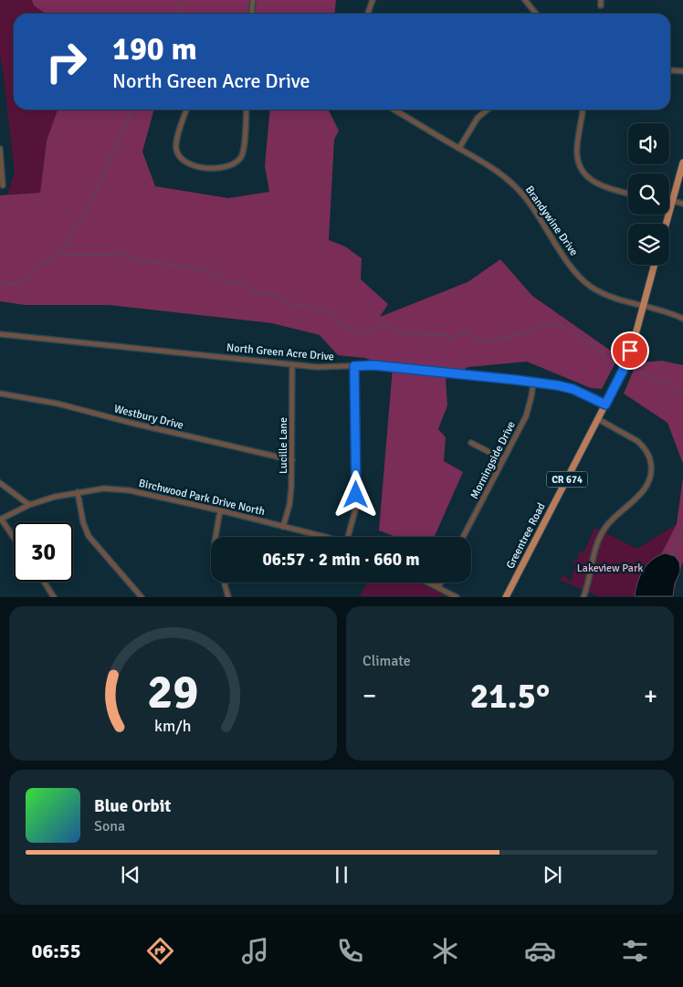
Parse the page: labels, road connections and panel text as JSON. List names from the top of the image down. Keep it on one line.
{"streets":{"main road":["CR 674","Greentree Road"],"street":["Brandywine Drive","North Green Acre Drive","Westbury Drive","Lucille Lane","Morningside Drive","Birchwood Park Drive North"]},"crossings":[["Brandywine Drive","Greentree Road"],["North Green Acre Drive","Lucille Lane"],["North Green Acre Drive","Morningside Drive"],["North Green Acre Drive","Greentree Road"],["Westbury Drive","Lucille Lane"],["Lucille Lane","Birchwood Park Drive North"]],"parks":["Lakeview Park"],"page":{"turn":["190 m","North Green Acre Drive"],"limit":"30","trip":"06:57 · 2 min · 660 m","tile":"Climate","heat":["−","21.5°","+"],"song":["Blue Orbit","Sona"],"tabs":"06:55","gauge":["29","km/h"]}}
